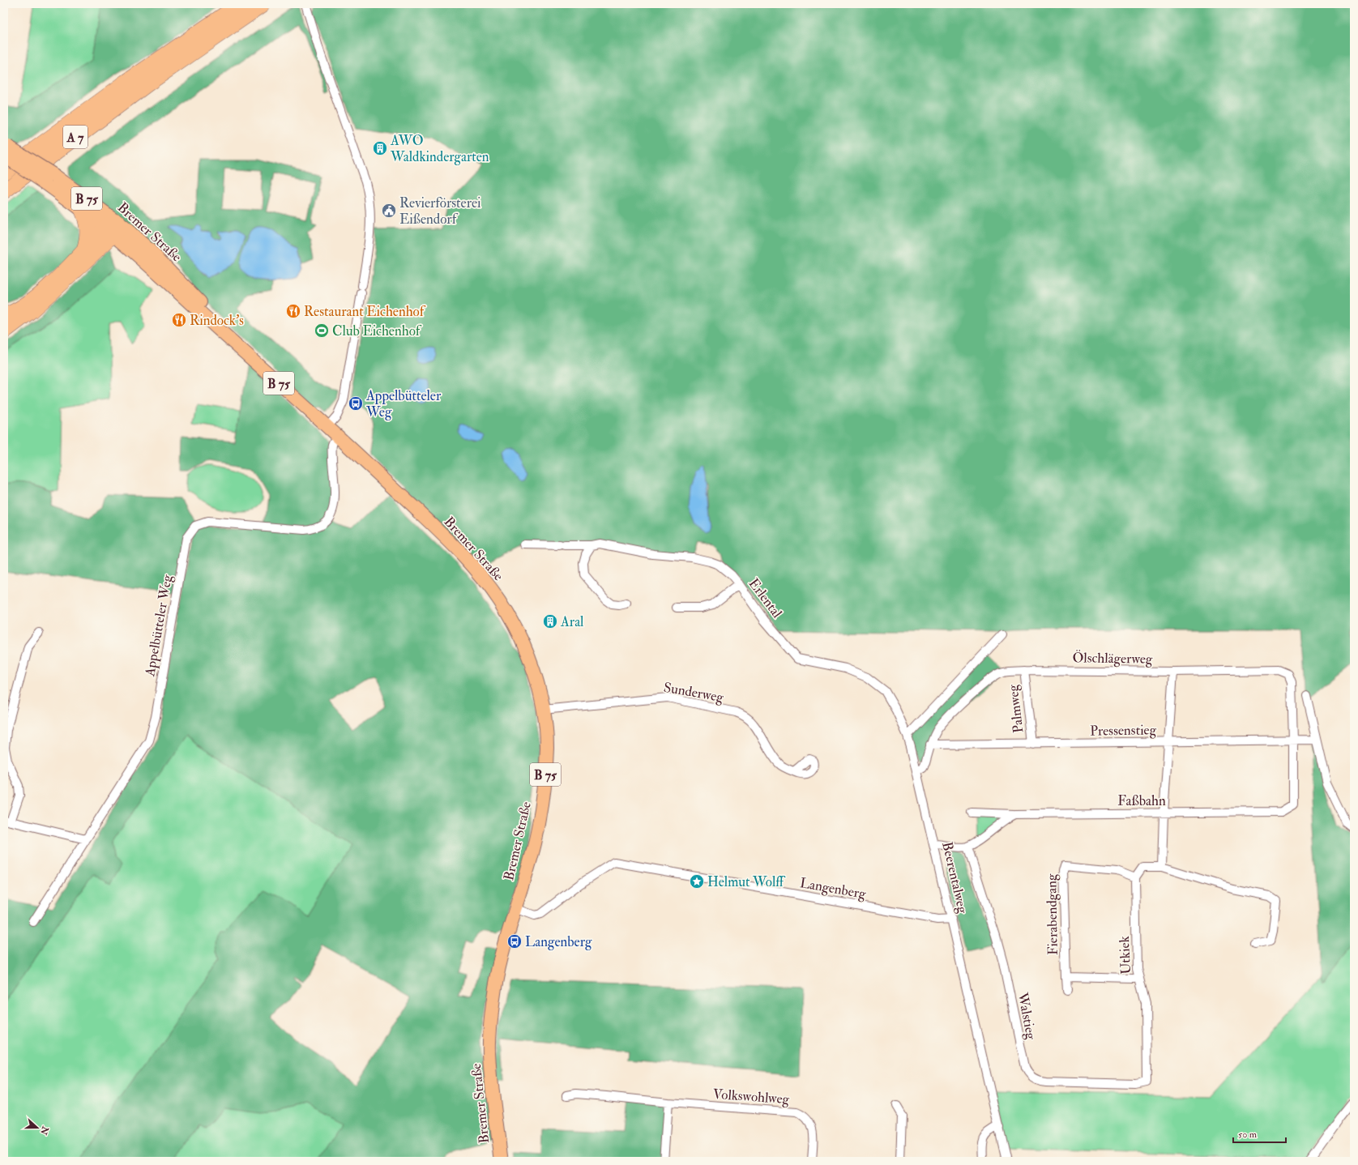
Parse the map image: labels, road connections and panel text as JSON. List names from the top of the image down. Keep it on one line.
{"streets":{"highway":["A 7"],"main road":["B 75","Bremer Straße"],"street":["Erlental","Appelbütteler Weg","Ölschlägerweg","Sunderweg","Palmweg","Pressenstieg","Faßbahn","Beerentalweg","Langenberg","Fierabendgang","Utkiek","Walstieg","Volkswohlweg"]},"crossings":[["Bremer Straße","Appelbütteler Weg"],["Bremer Straße","Sunderweg"],["Bremer Straße","Langenberg"],["Erlental","Beerentalweg"],["Ölschlägerweg","Palmweg"],["Ölschlägerweg","Pressenstieg"],["Ölschlägerweg","Faßbahn"],["Ölschlägerweg","Beerentalweg"],["Palmweg","Pressenstieg"],["Pressenstieg","Faßbahn"],["Beerentalweg","Langenberg"],["Fierabendgang","Utkiek"],["Utkiek","Walstieg"]],"places":{"building":["AWO Waldkindergarten","Aral"],"public building":["Revierförsterei Eißendorf"],"restaurant":["Restaurant Eichenhof","Rindock's"],"sports":["Club Eichenhof"],"bus stop":["Appelbütteler Weg","Langenberg"],"place":["Helmut Wolff"]},"scale_bar":"50 m","north":"right"}
